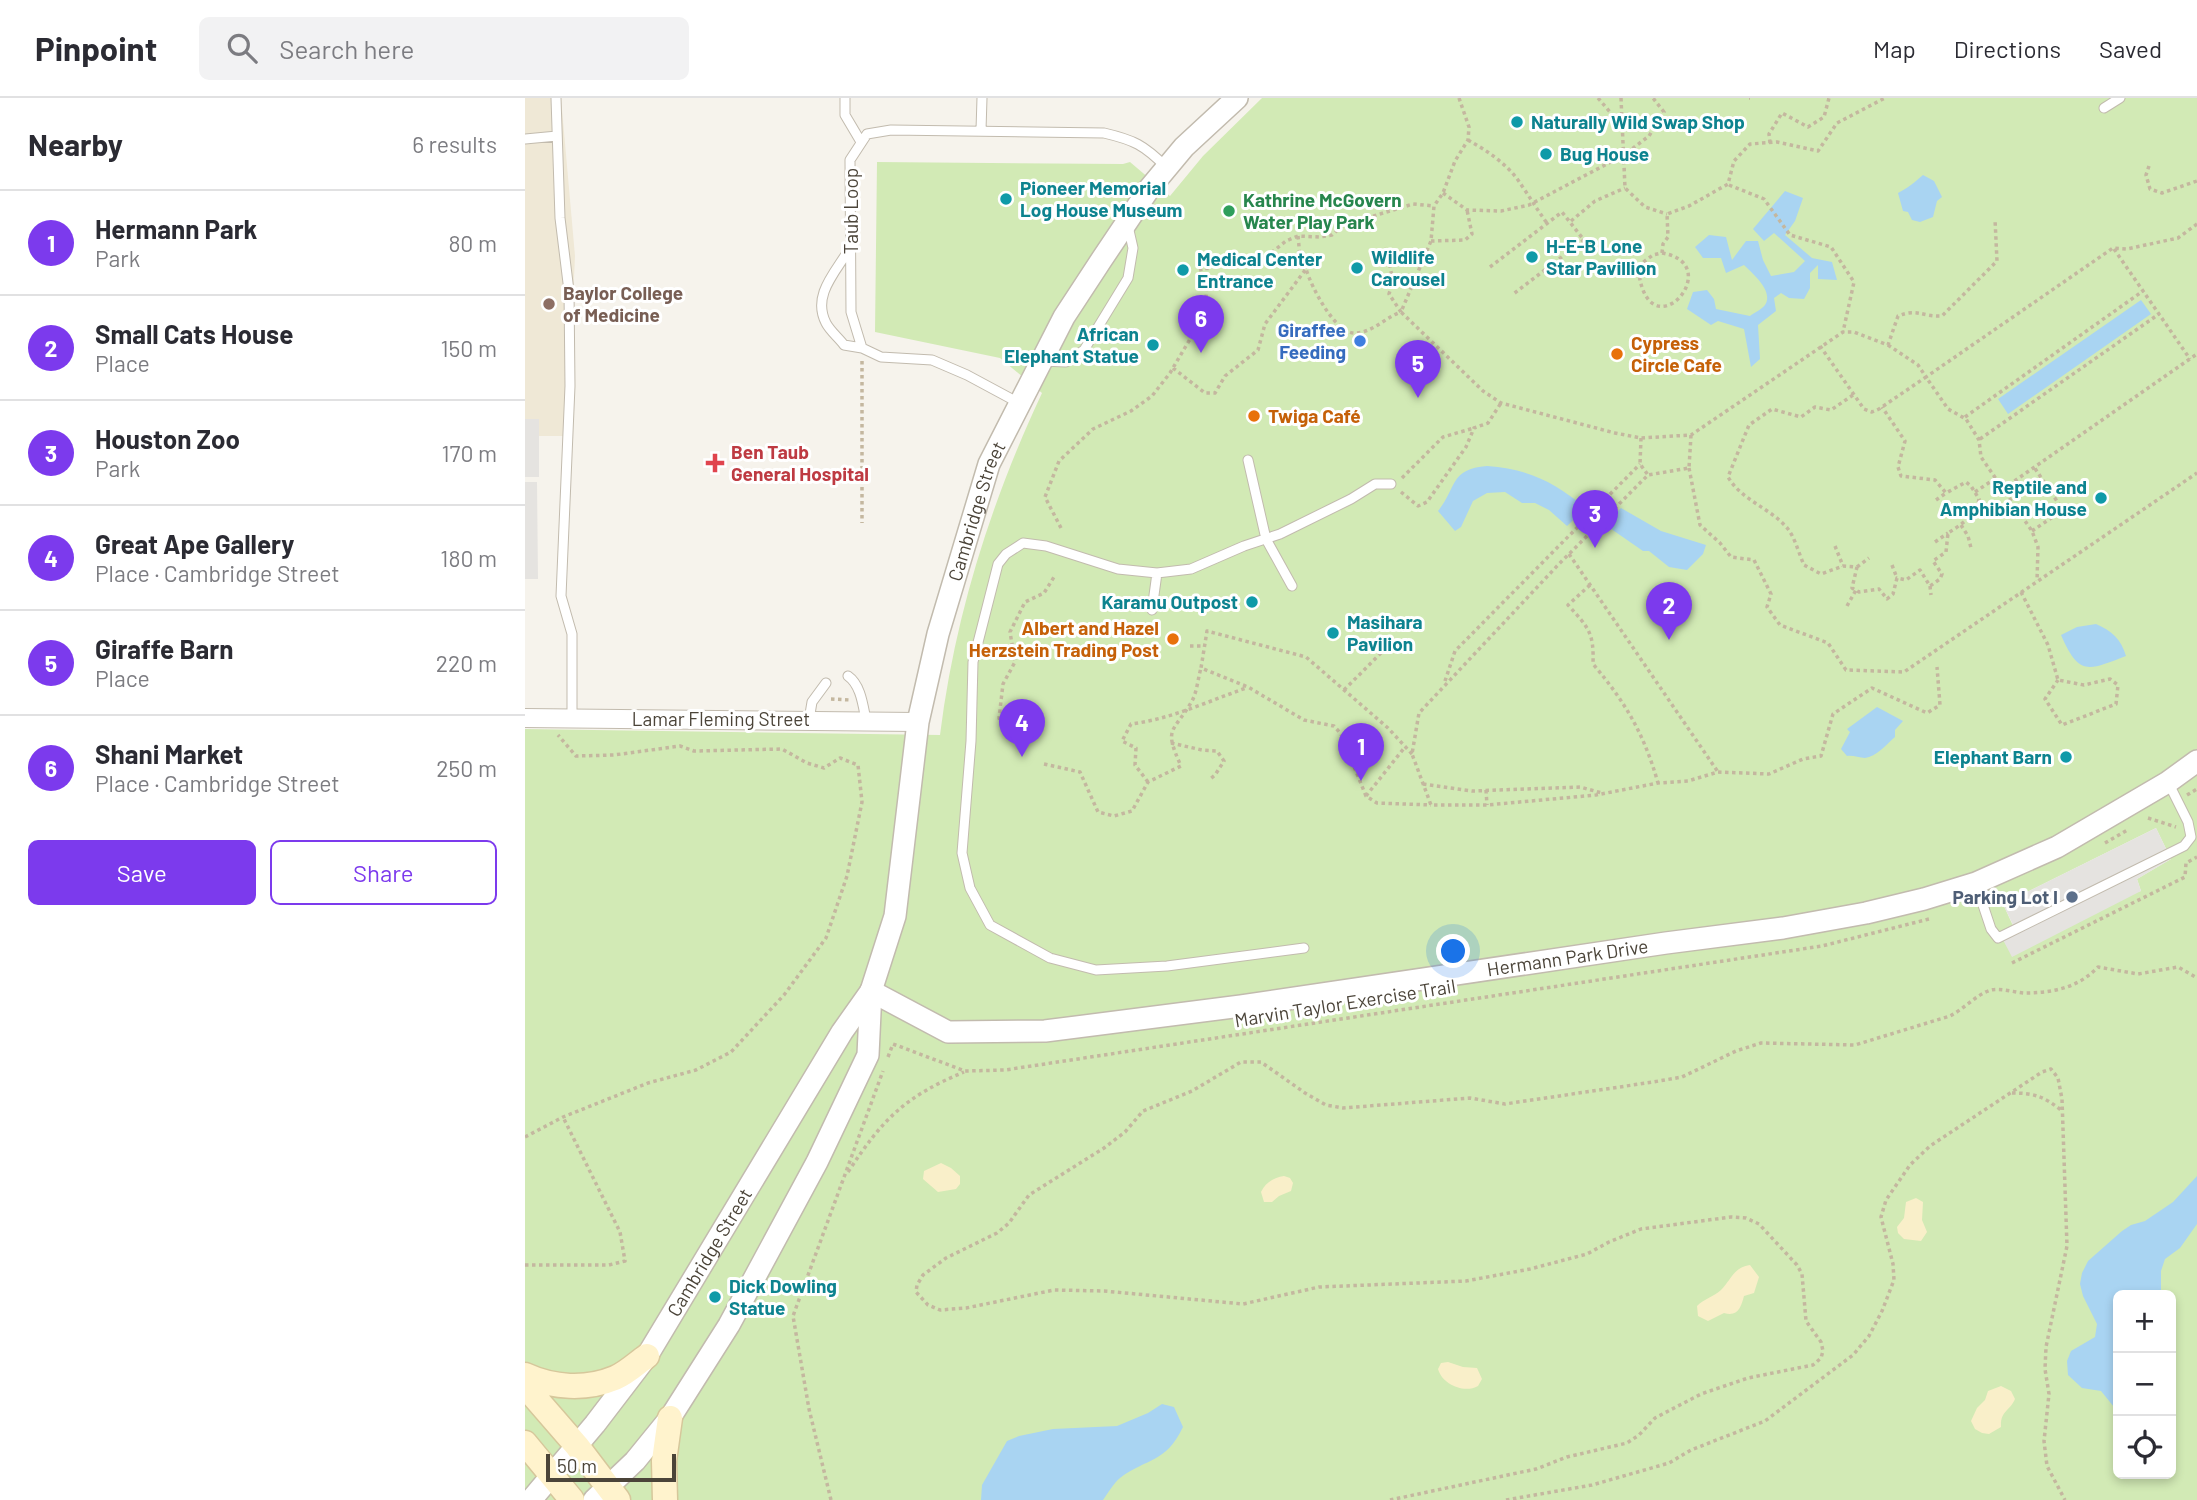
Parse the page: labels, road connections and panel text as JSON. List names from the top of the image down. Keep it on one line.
{"streets":{"street":["Cambridge Street","Lamar Fleming Street","Hermann Park Drive"],"lane":["Taub Loop"],"path":["Marvin Taylor Exercise Trail"]},"crossings":[["Taub Loop","Cambridge Street"],["Cambridge Street","Lamar Fleming Street"],["Cambridge Street","Hermann Park Drive"]],"places":{"other":["Naturally Wild Swap Shop","Bug House","Pioneer Memorial Log House Museum","Kathrine McGovern Water Play Park","H-E-B Lone Star Pavillion","Wildlife Carousel","Medical Center Entrance","Baylor College of Medicine","Giraffee Feeding","African Elephant Statue","Cypress Circle Cafe","Twiga Café","Reptile and Amphibian House","Karamu Outpost","Masihara Pavilion","Albert and Hazel Herzstein Trading Post","Elephant Barn","Parking Lot I","Dick Dowling Statue"],"health":["Ben Taub General Hospital"]},"scale_bar":"50 m","page":{"header":"Pinpoint","search":"Search here","nav":["Map","Directions","Saved"],"heading":["Nearby","6 results"],"list":[{"mark":"1","name":"Hermann Park","note":"Park","value":"80 m"},{"mark":"2","name":"Small Cats House","note":"Place","value":"150 m"},{"mark":"3","name":"Houston Zoo","note":"Park","value":"170 m"},{"mark":"4","name":"Great Ape Gallery","note":"Place · Cambridge Street","value":"180 m"},{"mark":"5","name":"Giraffe Barn","note":"Place","value":"220 m"},{"mark":"6","name":"Shani Market","note":"Place · Cambridge Street","value":"250 m"}],"pins":["6","5","3","2","4","1"],"buttons":["Save","Share"],"map_buttons":["+","−"],"scale":"50 m"}}
